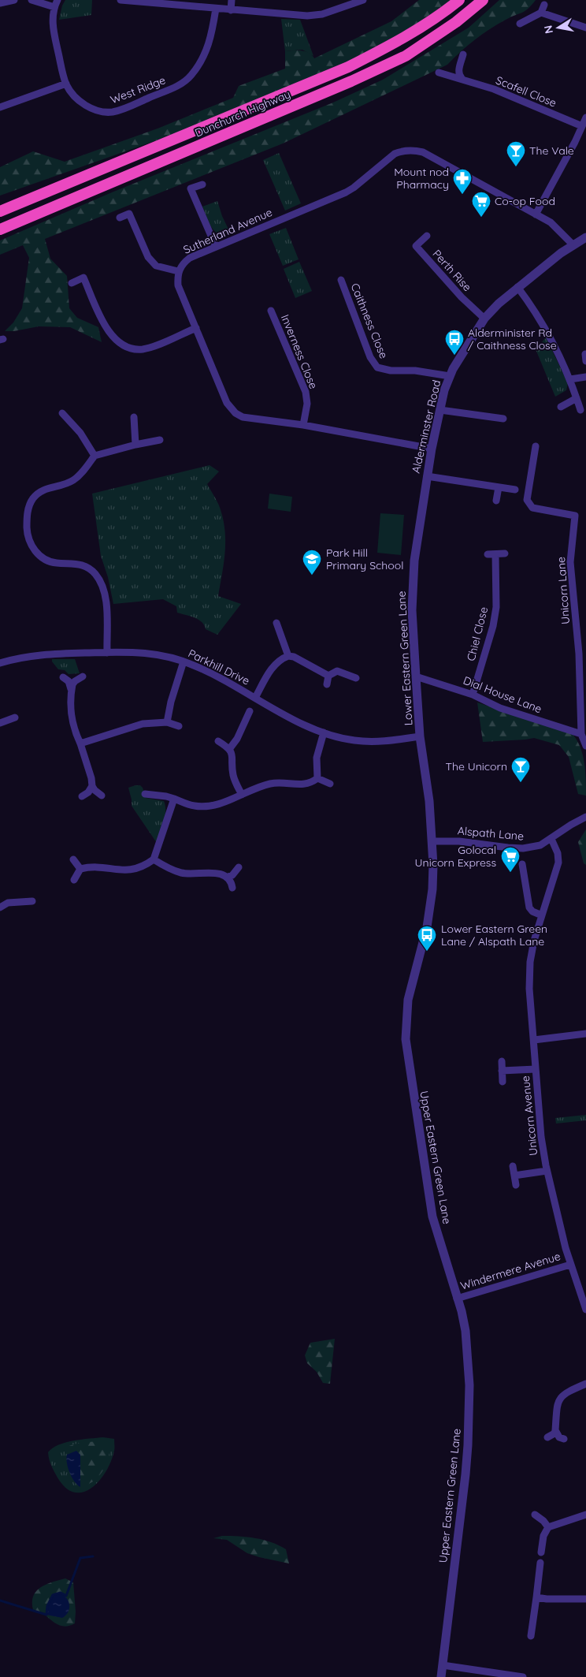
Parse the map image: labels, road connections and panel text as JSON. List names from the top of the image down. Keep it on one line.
{"streets":{"highway":["Dunchurch Highway"],"street":["West Ridge","Scafell Close","Sutherland Avenue","Perth Rise","Caithness Close","Inverness Close","Alderminster Road","Unicorn Lane","Chiel Close","Lower Eastern Green Lane","Parkhill Drive","Dial House Lane","Alspath Lane","Unicorn Avenue","Upper Eastern Green Lane","Windermere Avenue"]},"crossings":[["Sutherland Avenue","Alderminster Road"],["Perth Rise","Alderminster Road"],["Caithness Close","Alderminster Road"],["Alderminster Road","Lower Eastern Green Lane"],["Unicorn Lane","Dial House Lane"],["Chiel Close","Dial House Lane"],["Lower Eastern Green Lane","Parkhill Drive"],["Lower Eastern Green Lane","Dial House Lane"],["Lower Eastern Green Lane","Alspath Lane"],["Lower Eastern Green Lane","Upper Eastern Green Lane"],["Alspath Lane","Unicorn Avenue"],["Alspath Lane","Upper Eastern Green Lane"],["Unicorn Avenue","Windermere Avenue"],["Upper Eastern Green Lane","Windermere Avenue"]],"places":{"bar":["The Vale","The Unicorn"],"pharmacy":["Mount nod Pharmacy"],"supermarket":["Co-op Food","Golocal Unicorn Express"],"bus stop":["Alderminister Rd / Caithness Close","Lower Eastern Green Lane / Alspath Lane"],"school or university":["Park Hill Primary School"]},"north":"left"}
